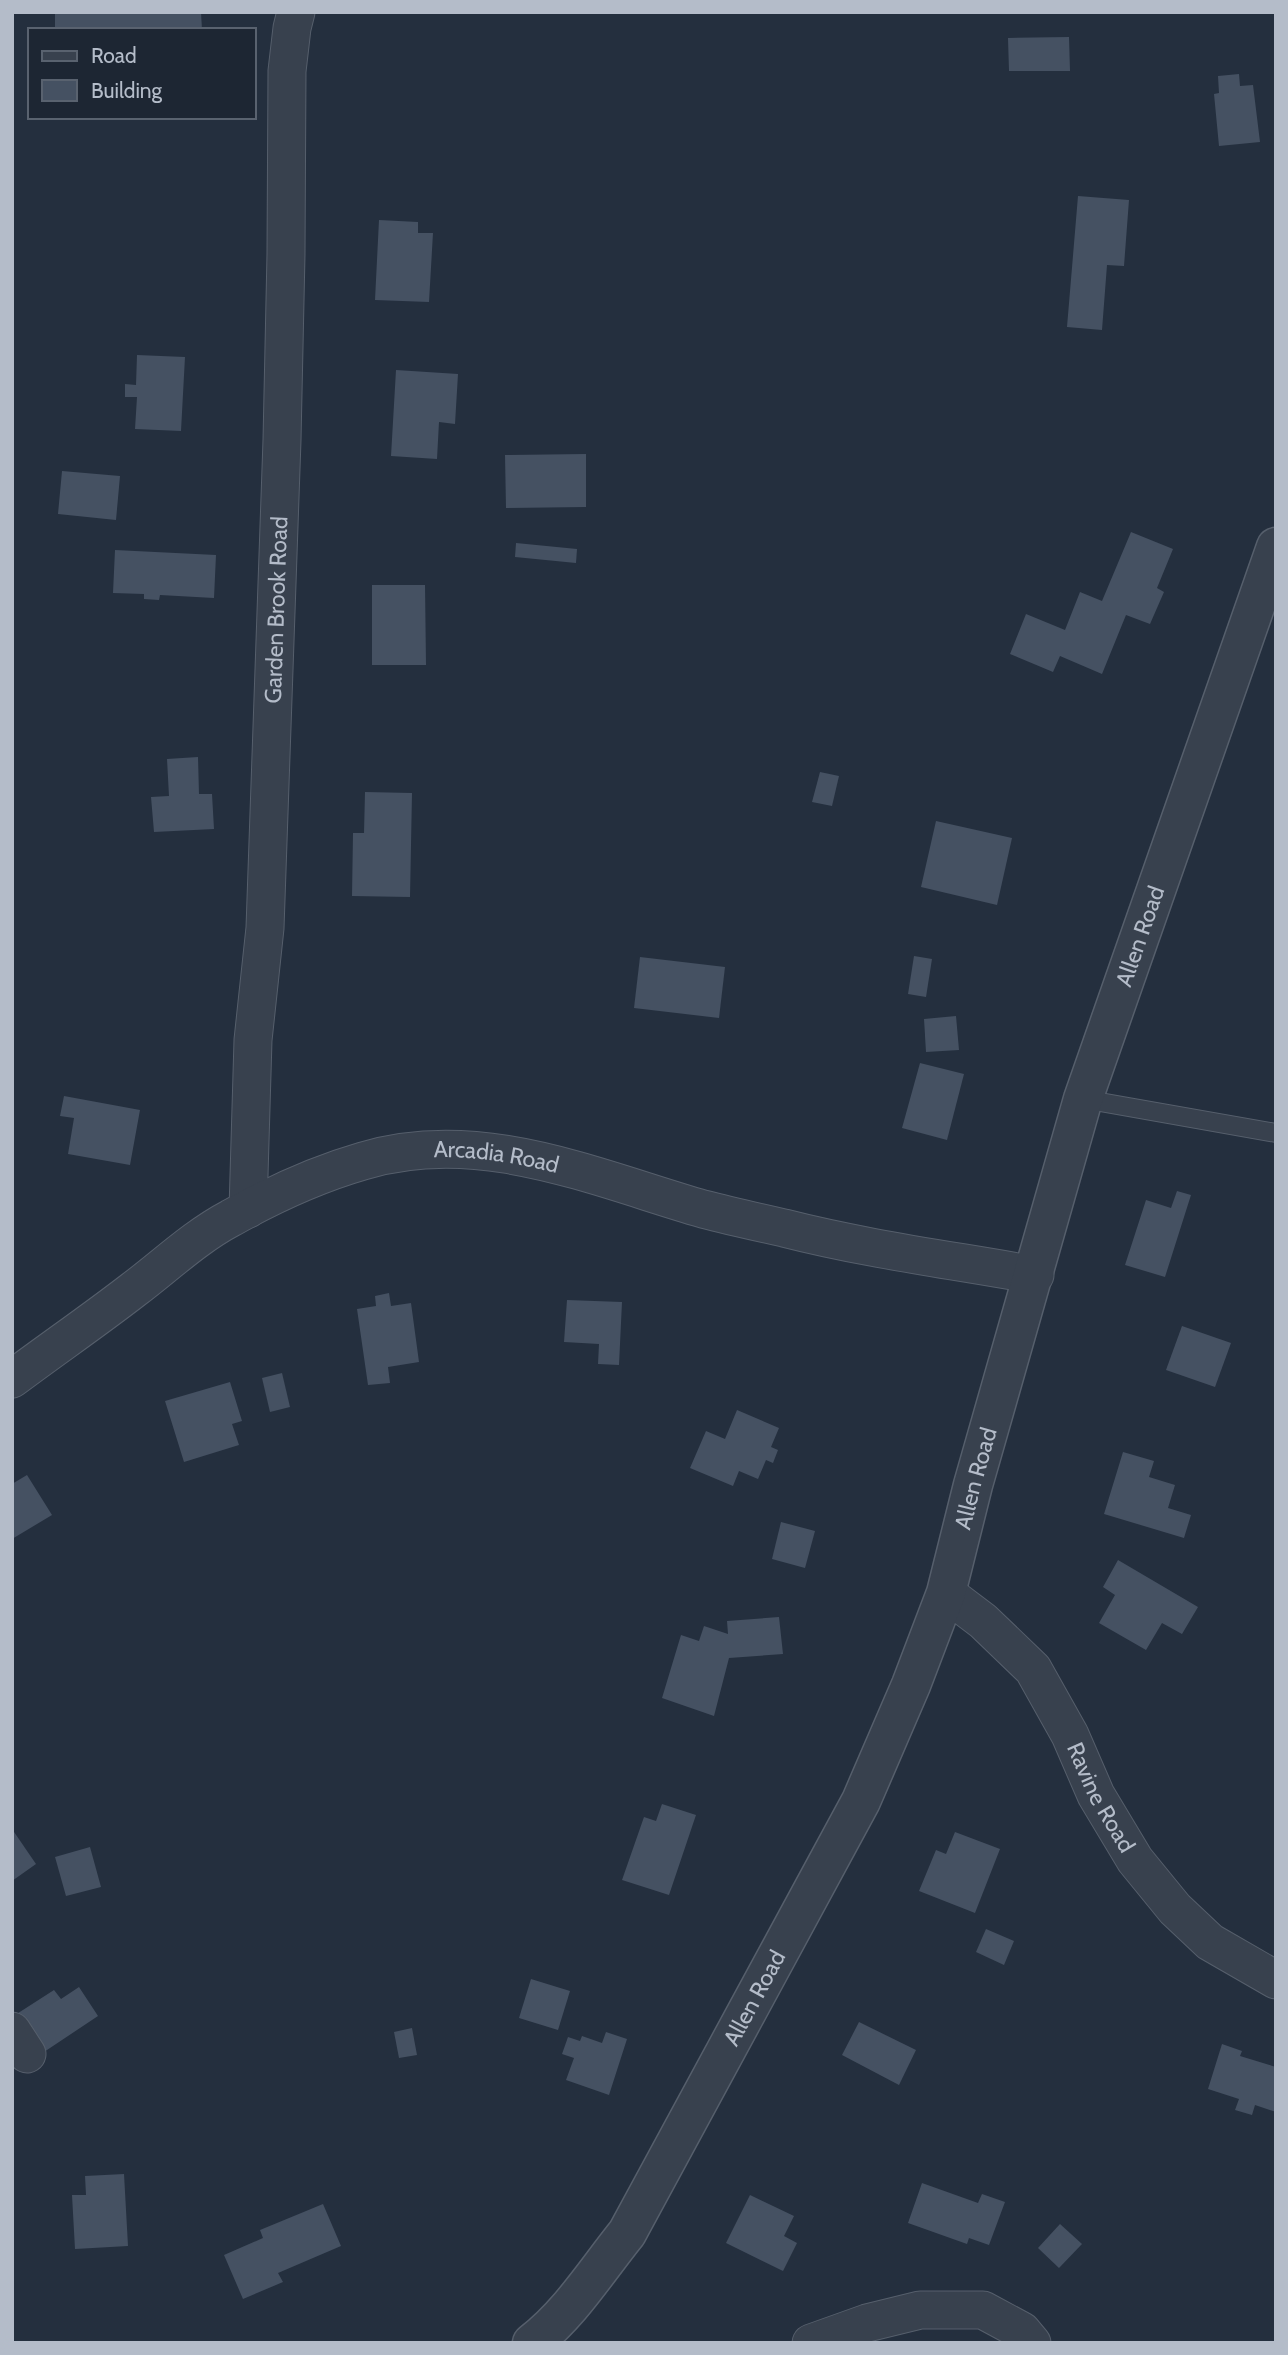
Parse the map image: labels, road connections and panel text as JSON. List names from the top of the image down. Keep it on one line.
{"streets":{"street":["Garden Brook Road","Allen Road","Arcadia Road","Ravine Road"]},"crossings":[["Garden Brook Road","Arcadia Road"],["Allen Road","Arcadia Road"],["Allen Road","Ravine Road"]],"legend":["Road","Building"]}
